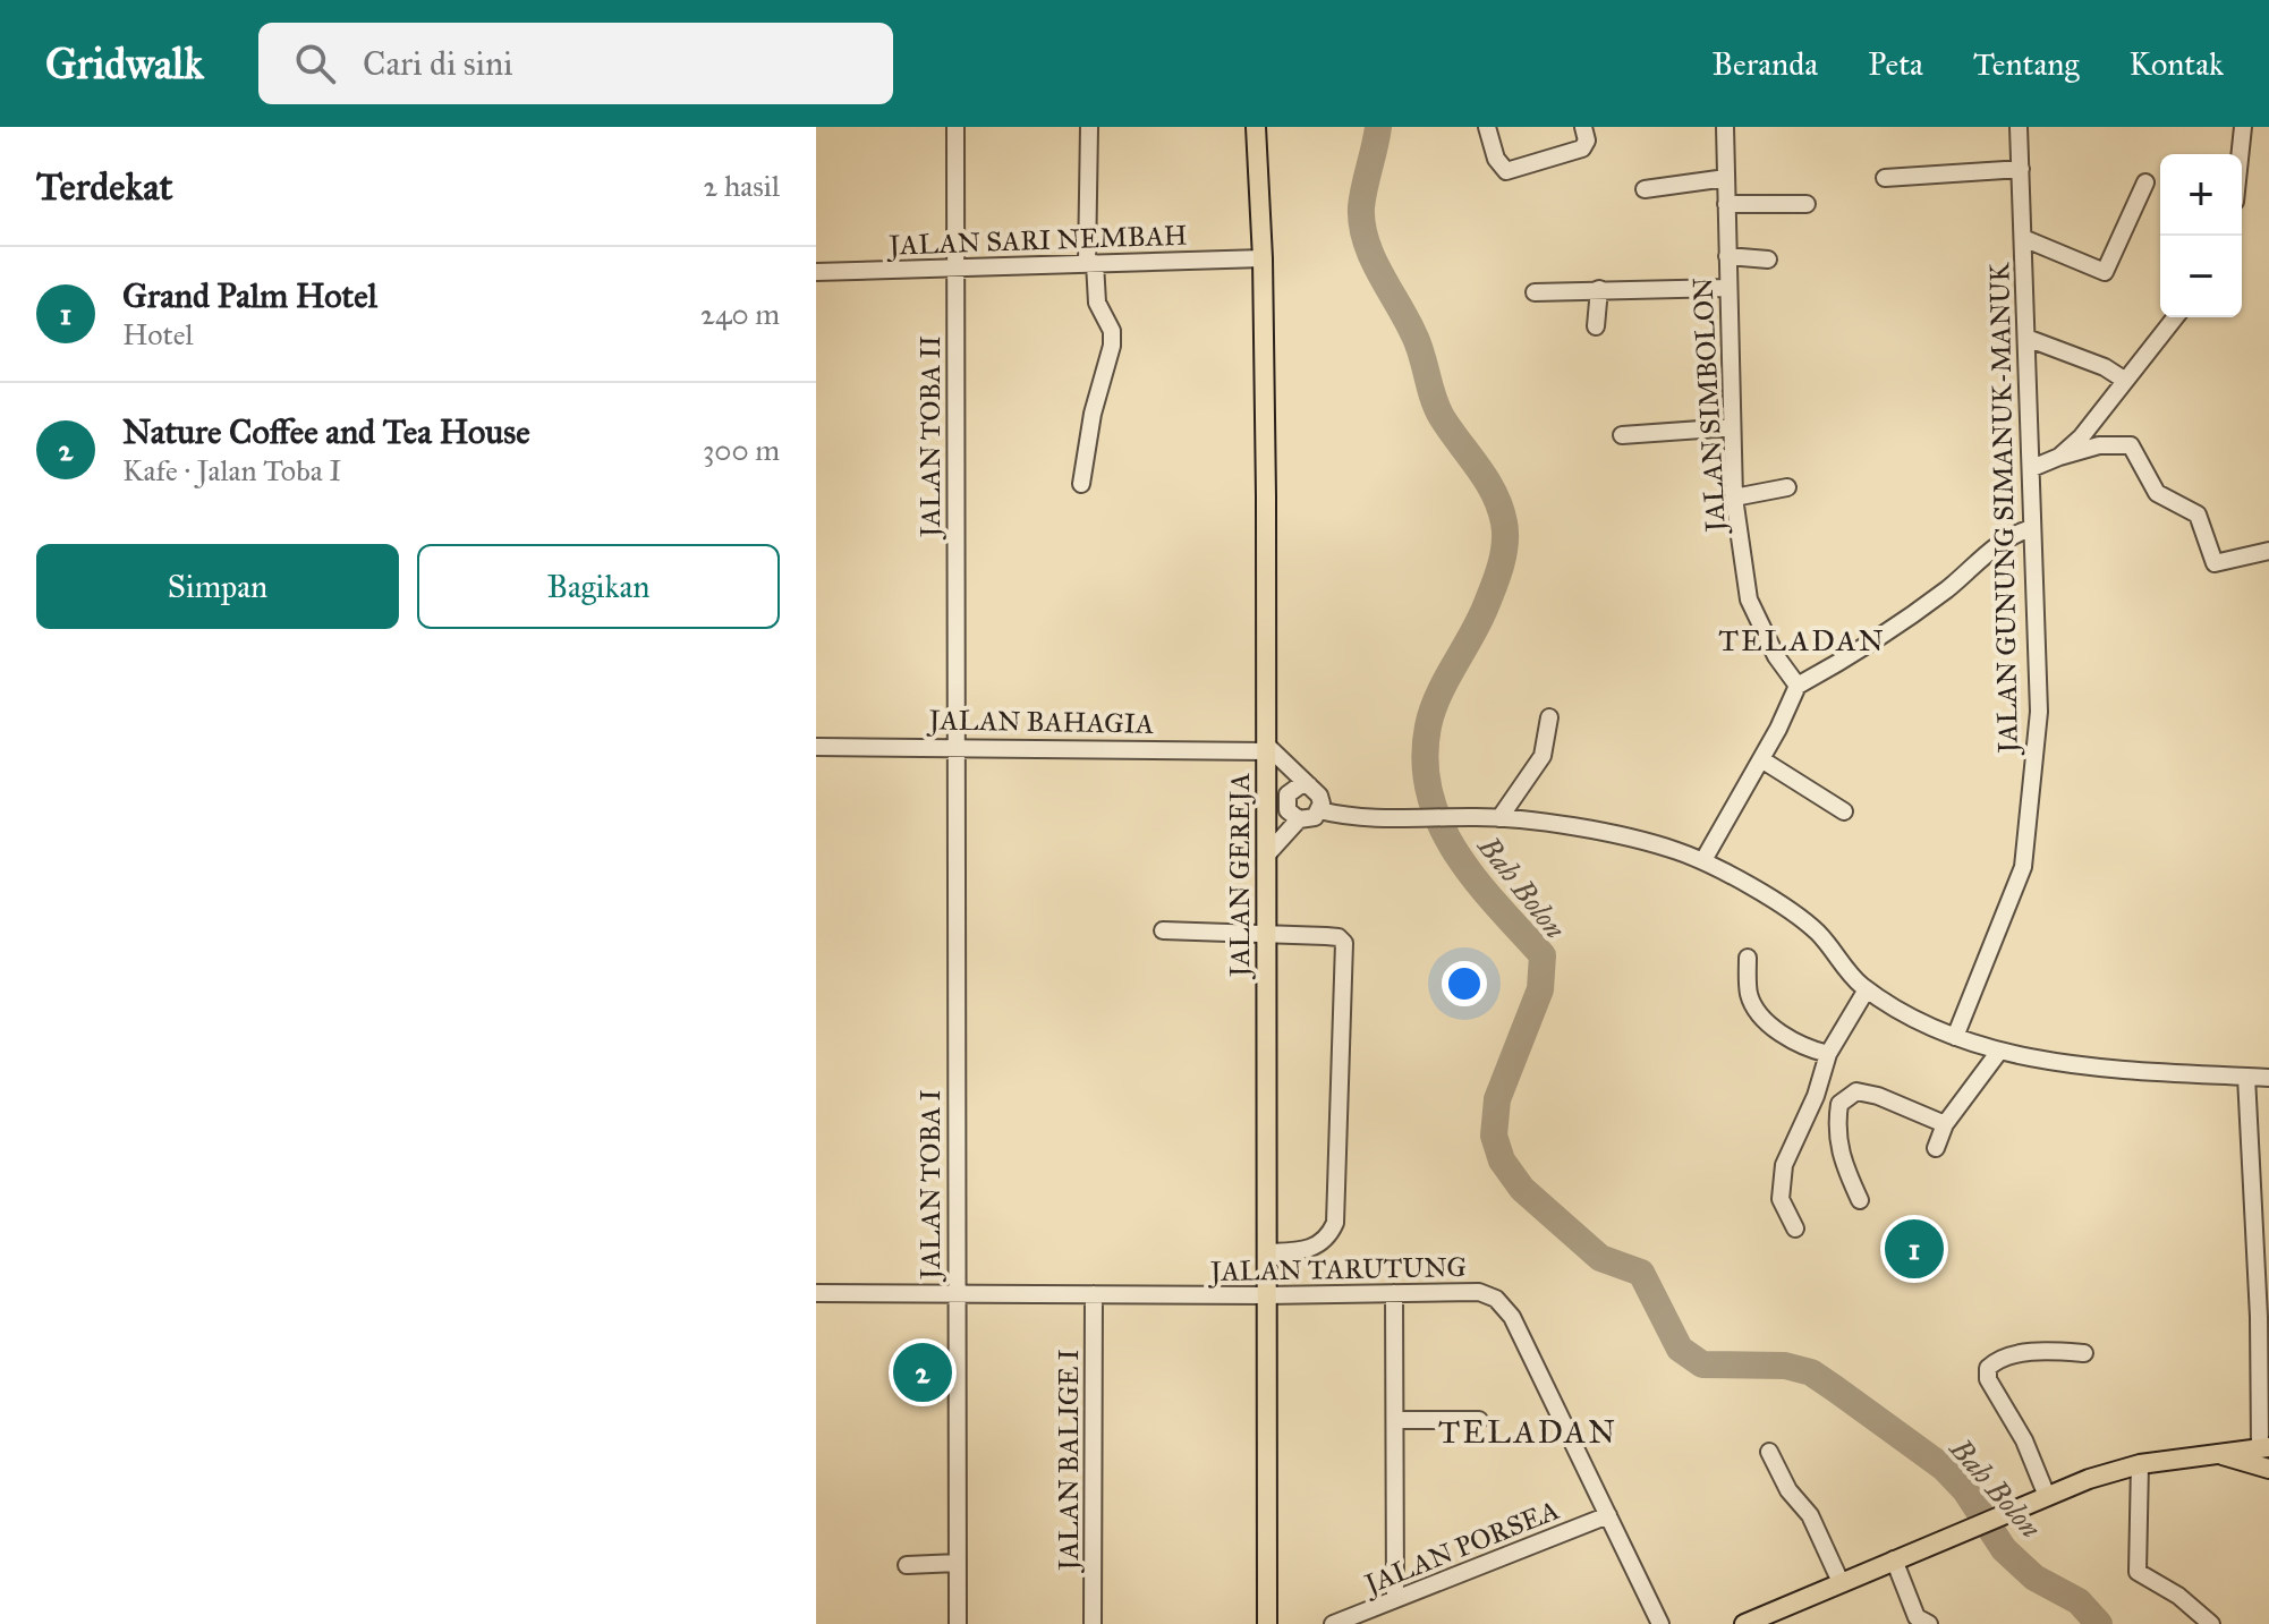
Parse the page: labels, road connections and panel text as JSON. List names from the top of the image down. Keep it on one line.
{"streets":{"main road":["JALAN GEREJA"],"street":["JALAN SARI NEMBAH","JALAN SIMBOLON","JALAN TOBA II","JALAN GUNUNG SIMANUK-MANUK","JALAN BAHAGIA","JALAN TOBA I","JALAN TARUTUNG","JALAN BALIGE I","JALAN PORSEA"]},"crossings":[["JALAN SARI NEMBAH","JALAN TOBA II"],["JALAN SARI NEMBAH","JALAN GEREJA"],["JALAN TOBA II","JALAN BAHAGIA"],["JALAN TOBA II","JALAN TOBA I"],["JALAN BAHAGIA","JALAN GEREJA"],["JALAN BAHAGIA","JALAN TOBA I"],["JALAN GEREJA","JALAN TARUTUNG"],["JALAN TOBA I","JALAN TARUTUNG"],["JALAN TARUTUNG","JALAN BALIGE I"],["JALAN TARUTUNG","JALAN PORSEA"]],"districts":["TELADAN","TELADAN"],"water":["Bah Bolon"],"page":{"header":"Gridwalk","search":"Cari di sini","nav":["Beranda","Peta","Tentang","Kontak"],"heading":["Terdekat","2 hasil"],"map_buttons":["+","−"],"list":[{"mark":"1","name":"Grand Palm Hotel","note":"Hotel","value":"240 m"},{"mark":"2","name":"Nature Coffee and Tea House","note":"Kafe · Jalan Toba I","value":"300 m"}],"buttons":["Simpan","Bagikan"],"pins":["1","2"]}}
